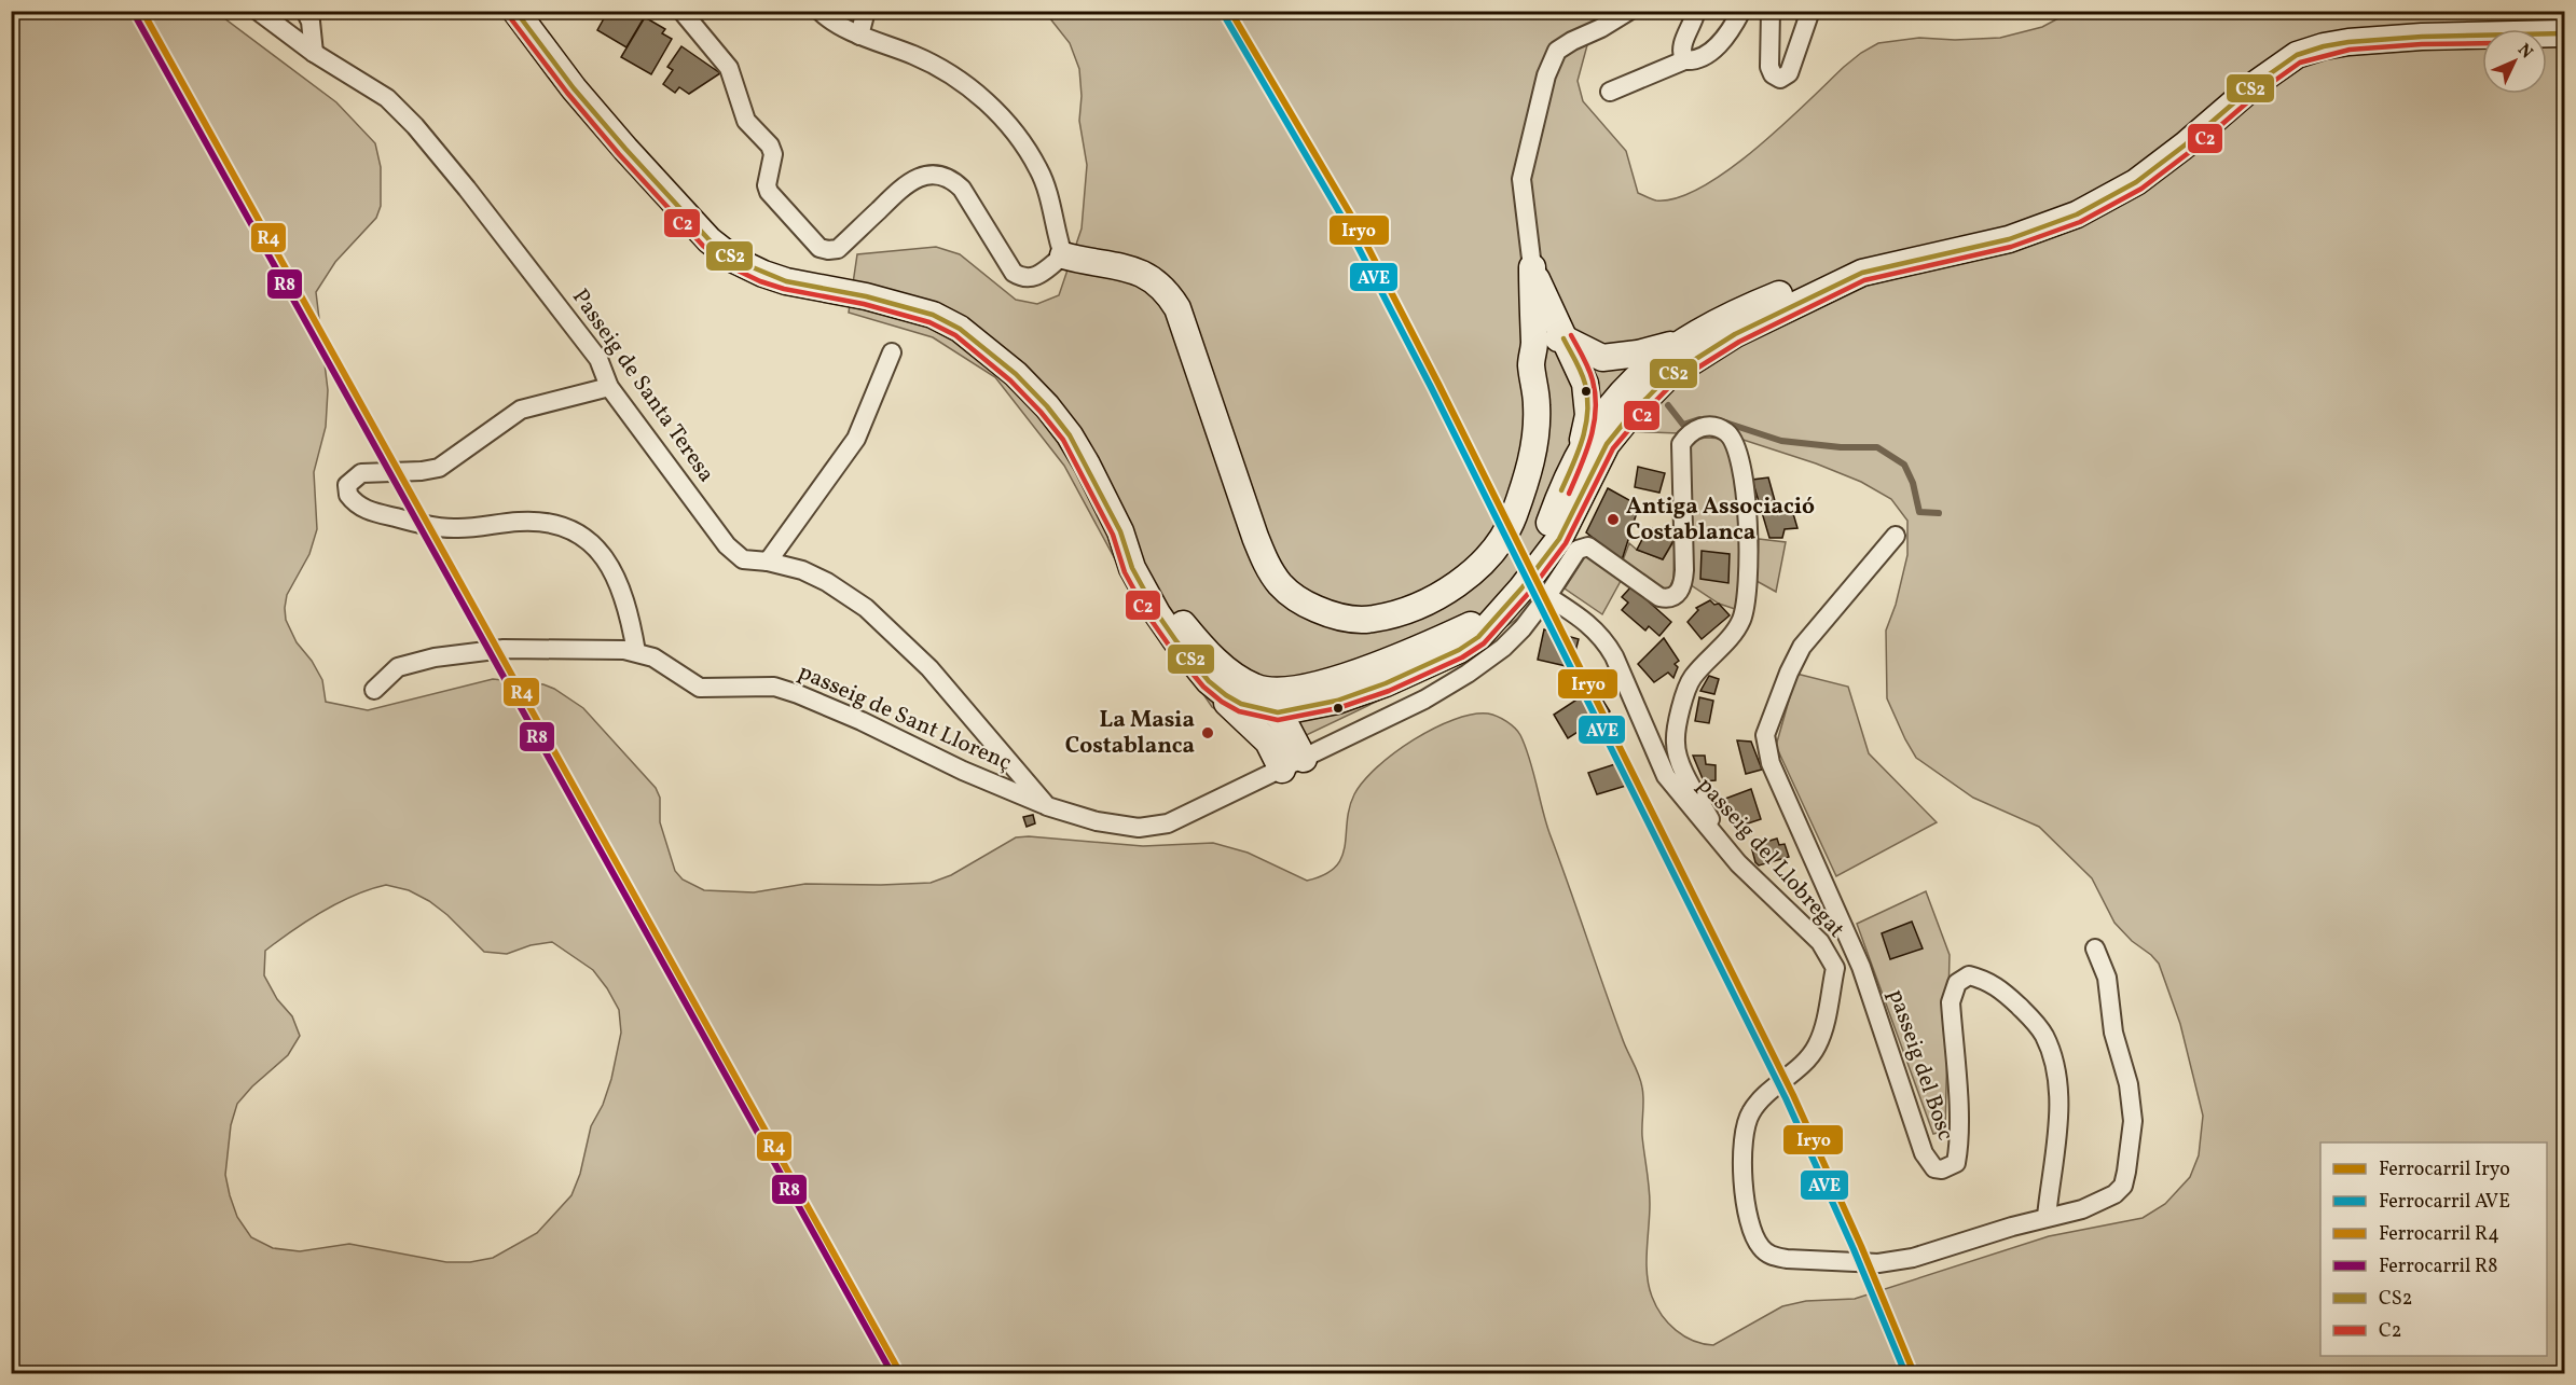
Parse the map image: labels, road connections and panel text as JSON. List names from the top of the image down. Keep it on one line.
{"streets":{"street":["Passeig de Santa Teresa","passeig de Sant Llorenç","passeig del Llobregat","passeig del Bosc"]},"crossings":[["Passeig de Santa Teresa","passeig de Sant Llorenç"],["passeig del Llobregat","passeig del Bosc"]],"places":["Antiga Associació Costablanca","La Masia Costablanca"],"lines":["rail line Iryo","rail line R4","transit line CS2","rail line AVE","rail line R8","transit line C2"],"legend":["Ferrocarril Iryo","Ferrocarril AVE","Ferrocarril R4","Ferrocarril R8","CS2","C2"],"north":"top right"}
